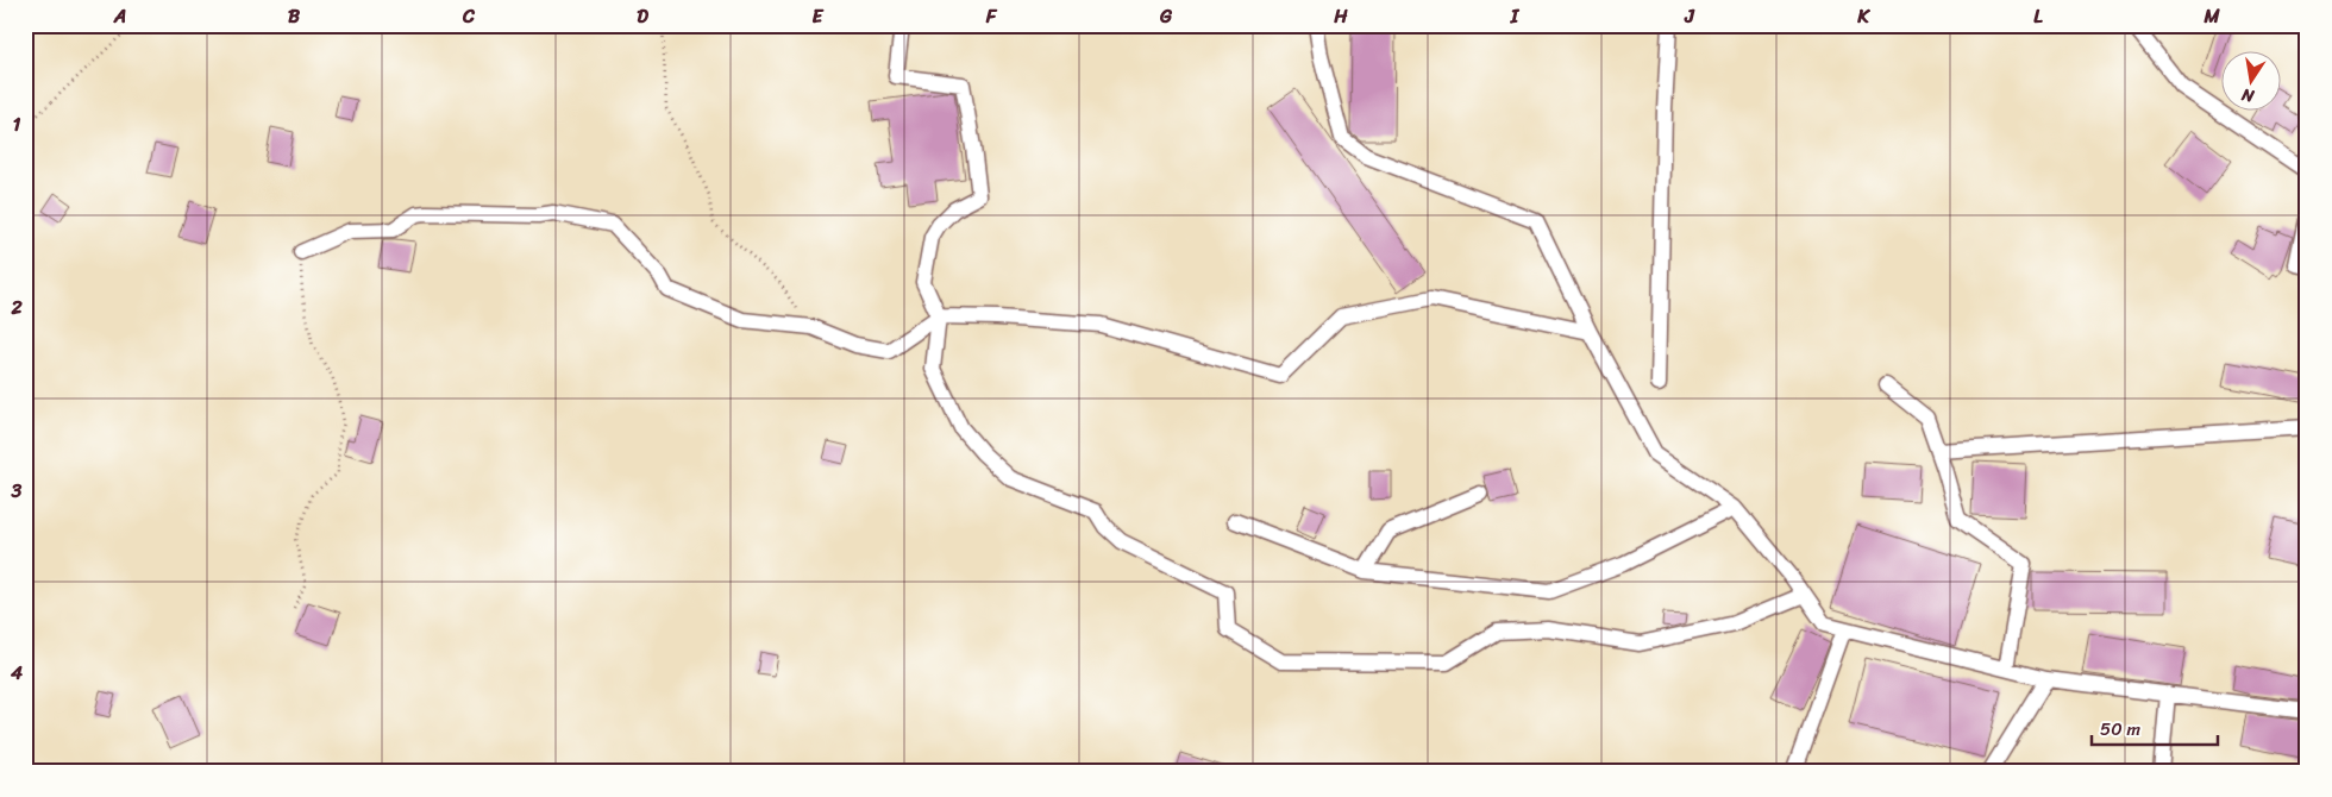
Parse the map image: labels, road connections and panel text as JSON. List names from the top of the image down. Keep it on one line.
{"scale_bar":"50 m","north":"bottom","grid":{"columns":["A","B","C","D","E","F","G","H","I","J","K","L","M"],"rows":["1","2","3","4"]}}
